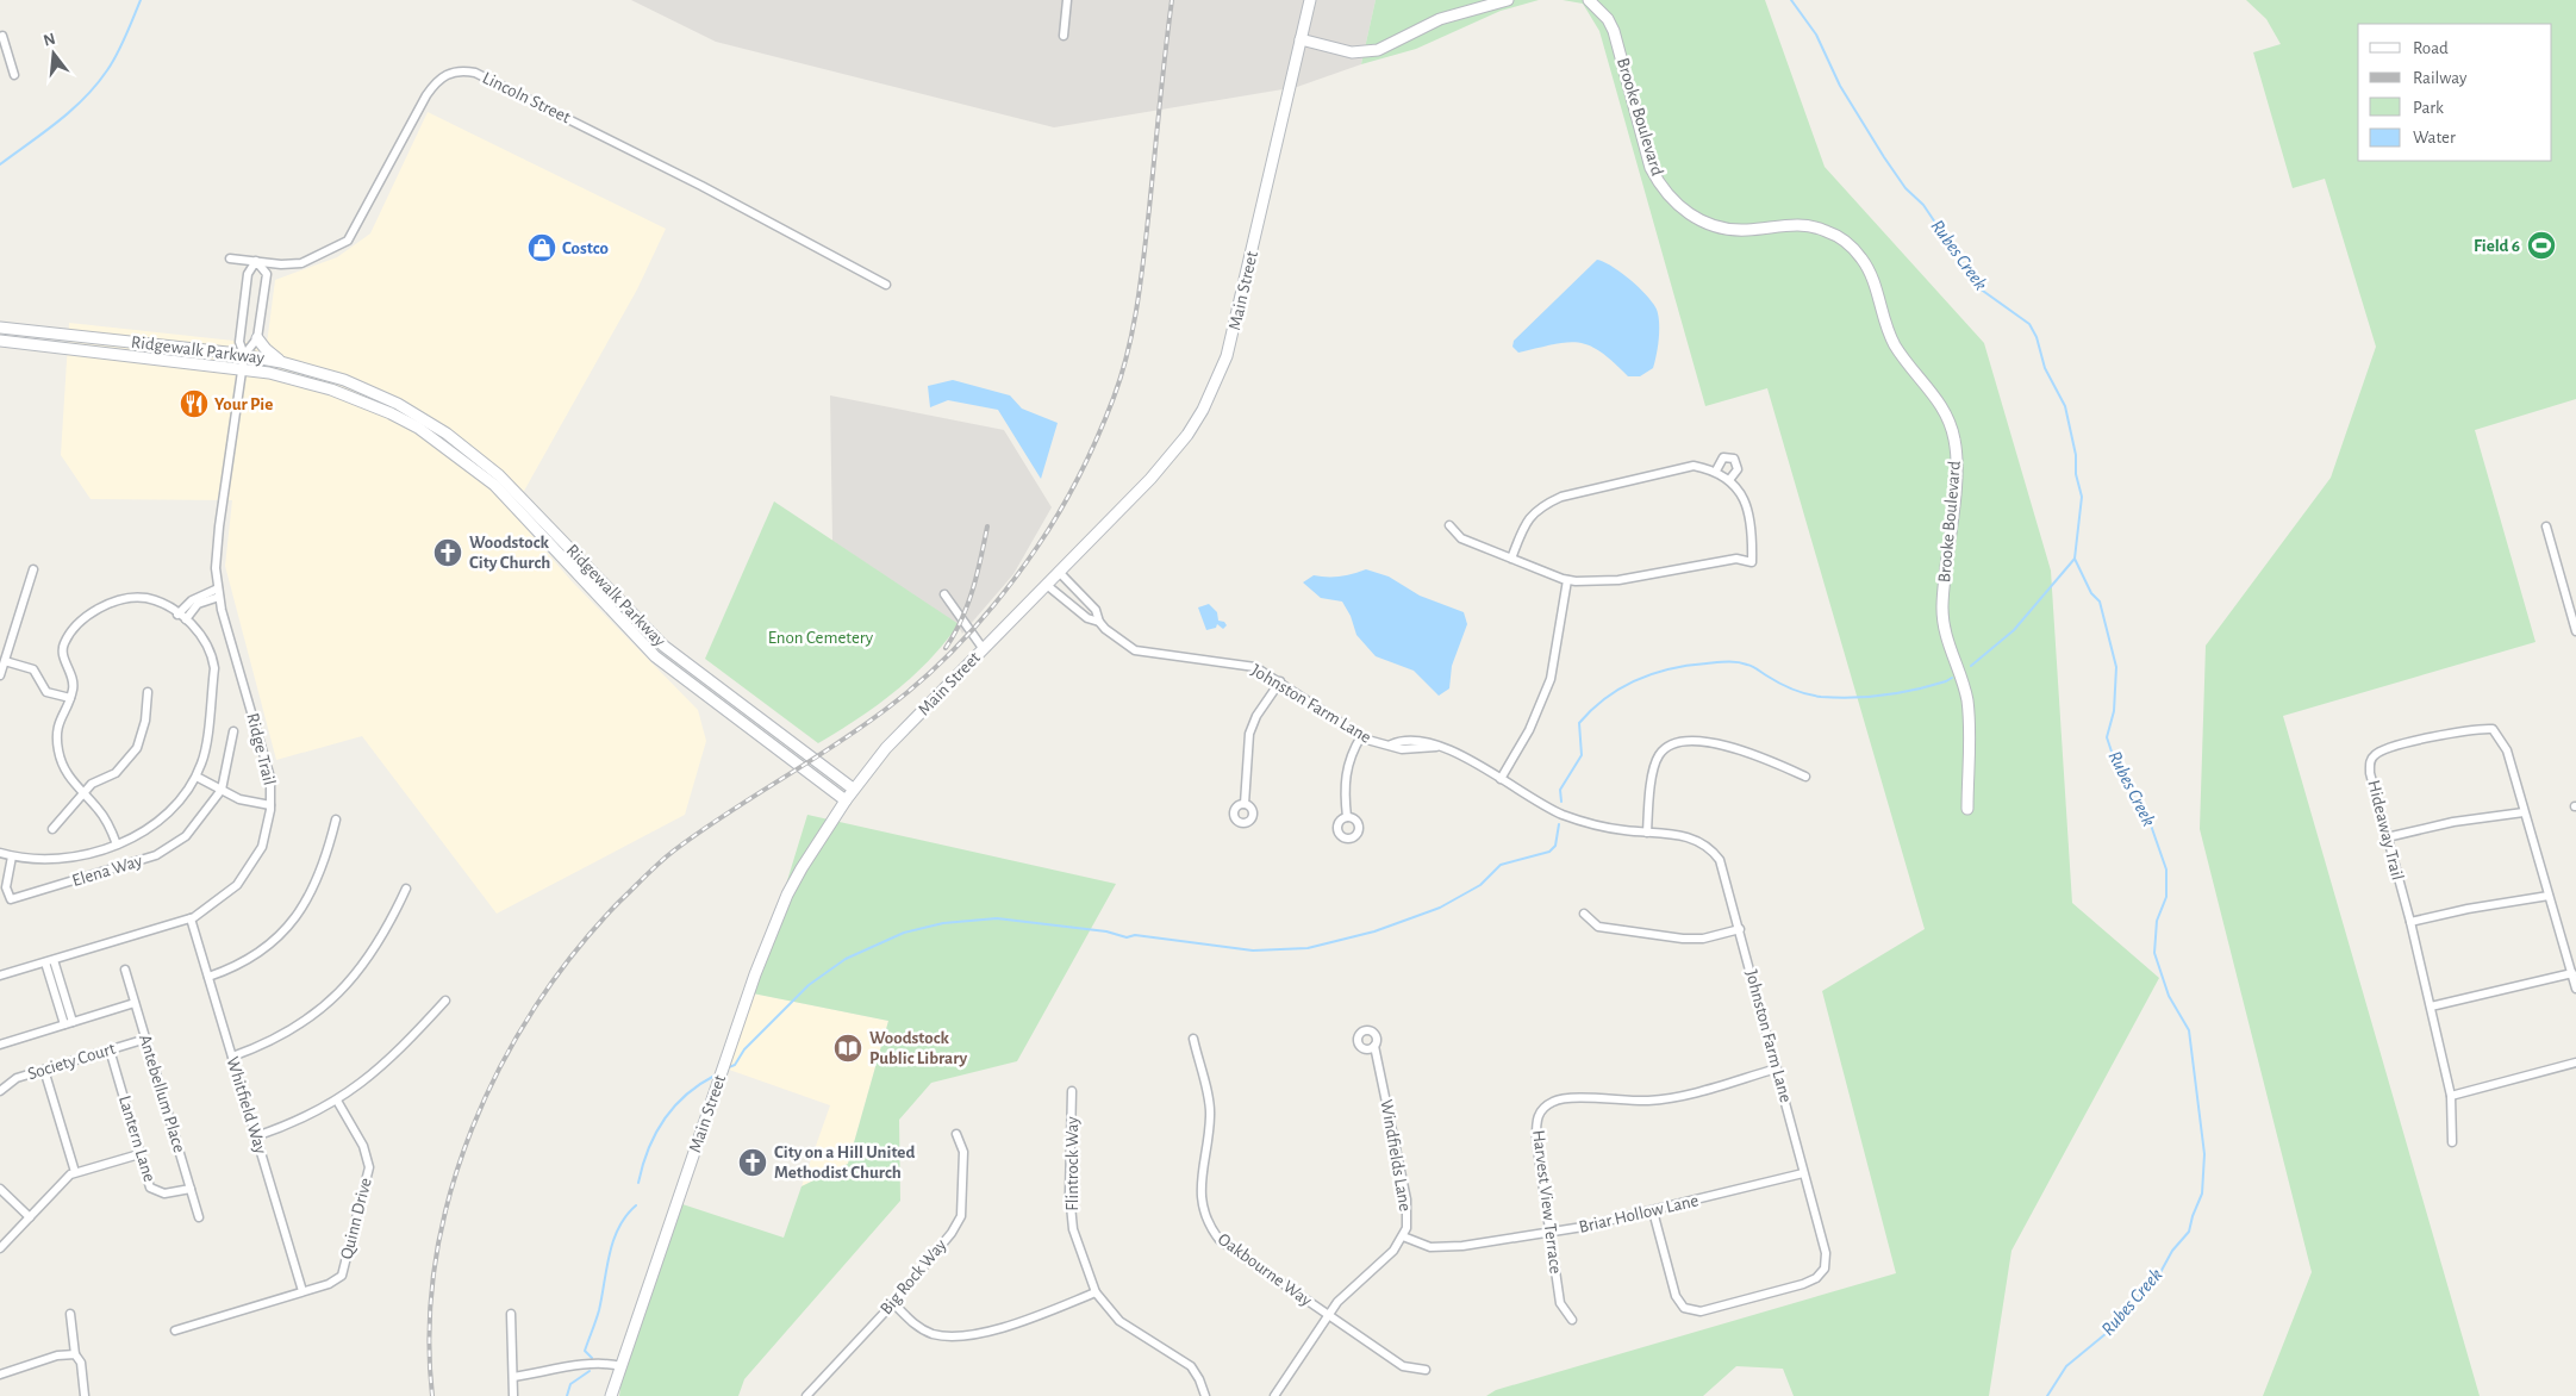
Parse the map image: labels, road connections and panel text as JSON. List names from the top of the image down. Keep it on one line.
{"streets":{"main road":["Brooke Boulevard","Main Street","Ridgewalk Parkway"],"street":["Lincoln Street","Johnston Farm Lane","Ridge Trail","Hideaway Trail","Elena Way","Society Court","Antebellum Place","Whitfield Way","Lantern Lane","Windfields Lane","Flintrock Way","Harvest View Terrace","Briar Hollow Lane","Quinn Drive","Oakbourne Way","Big Rock Way"]},"crossings":[["Lincoln Street","Ridge Trail"],["Main Street","Ridgewalk Parkway"],["Main Street","Johnston Farm Lane"],["Ridgewalk Parkway","Ridge Trail"],["Johnston Farm Lane","Harvest View Terrace"],["Johnston Farm Lane","Briar Hollow Lane"],["Ridge Trail","Whitfield Way"],["Society Court","Antebellum Place"],["Society Court","Lantern Lane"],["Antebellum Place","Lantern Lane"],["Whitfield Way","Quinn Drive"],["Windfields Lane","Briar Hollow Lane"],["Windfields Lane","Oakbourne Way"],["Harvest View Terrace","Briar Hollow Lane"]],"water":["Rubes Creek"],"parks":["Enon Cemetery"],"places":{"sports":["Field 6"],"shop":["Costco"],"restaurant":["Your Pie"],"church":["Woodstock City Church","City on a Hill United Methodist Church"],"library":["Woodstock Public Library"]},"legend":["Road","Railway","Park","Water"],"north":"top"}
